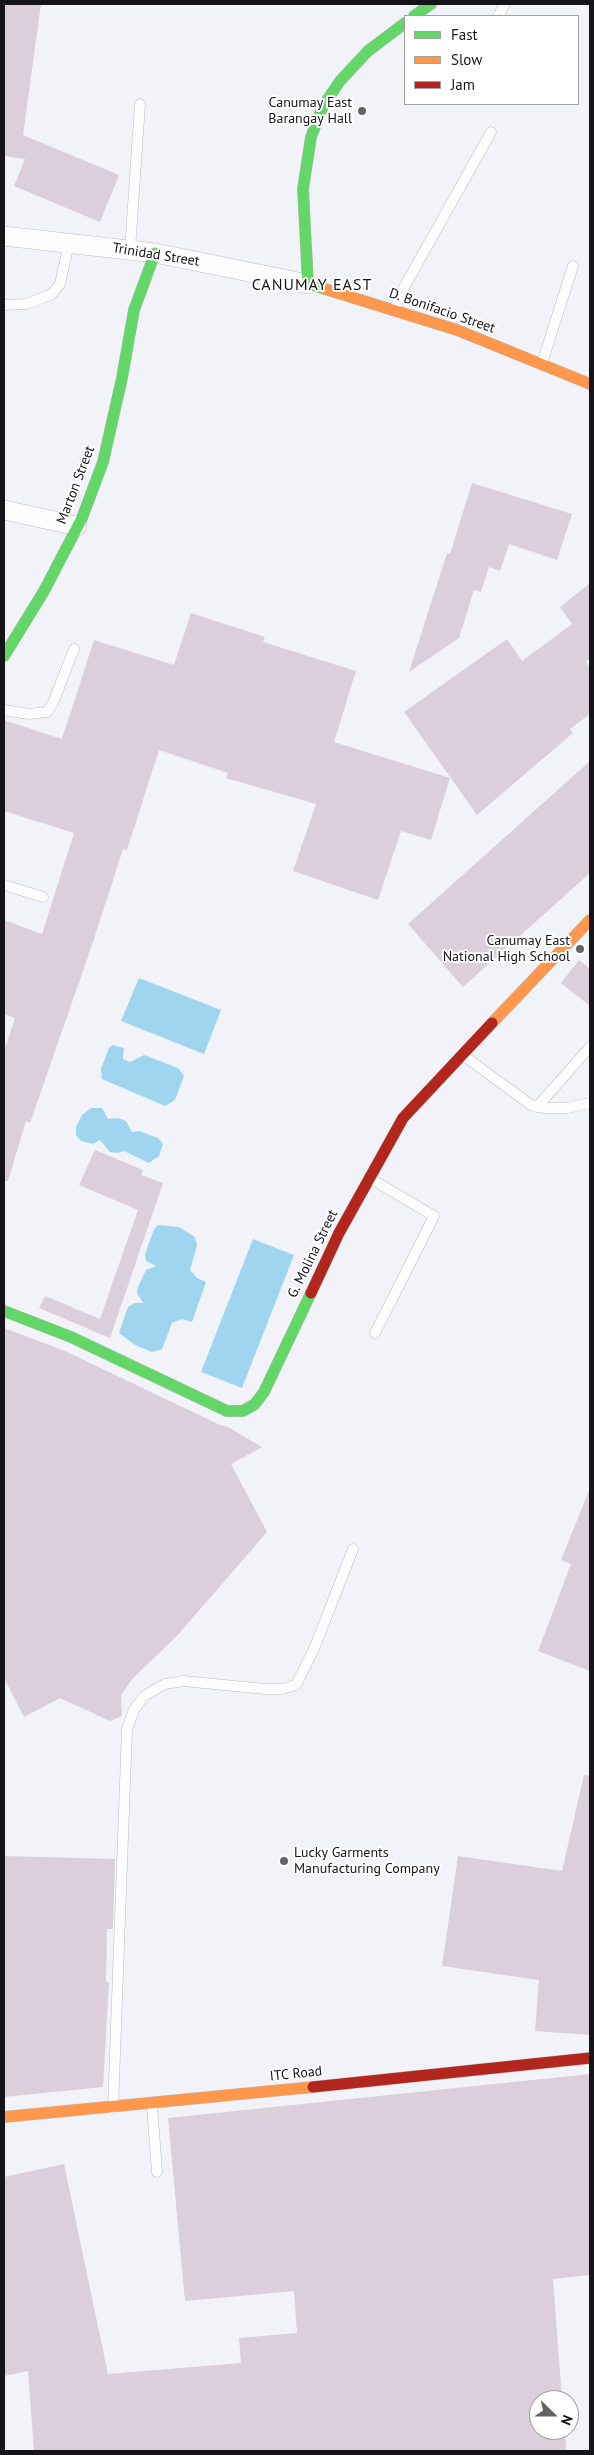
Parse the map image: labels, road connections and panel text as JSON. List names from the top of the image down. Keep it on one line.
{"streets":{"street":["Trinidad Street","D. Bonifacio Street","Marton Street","G. Molina Street","ITC Road"]},"crossings":[["Trinidad Street","D. Bonifacio Street"],["Trinidad Street","Marton Street"]],"districts":["CANUMAY EAST"],"places":["Canumay East Barangay Hall","Canumay East National High School","Lucky Garments Manufacturing Company"],"legend":["Fast","Slow","Jam"],"north":"right"}
